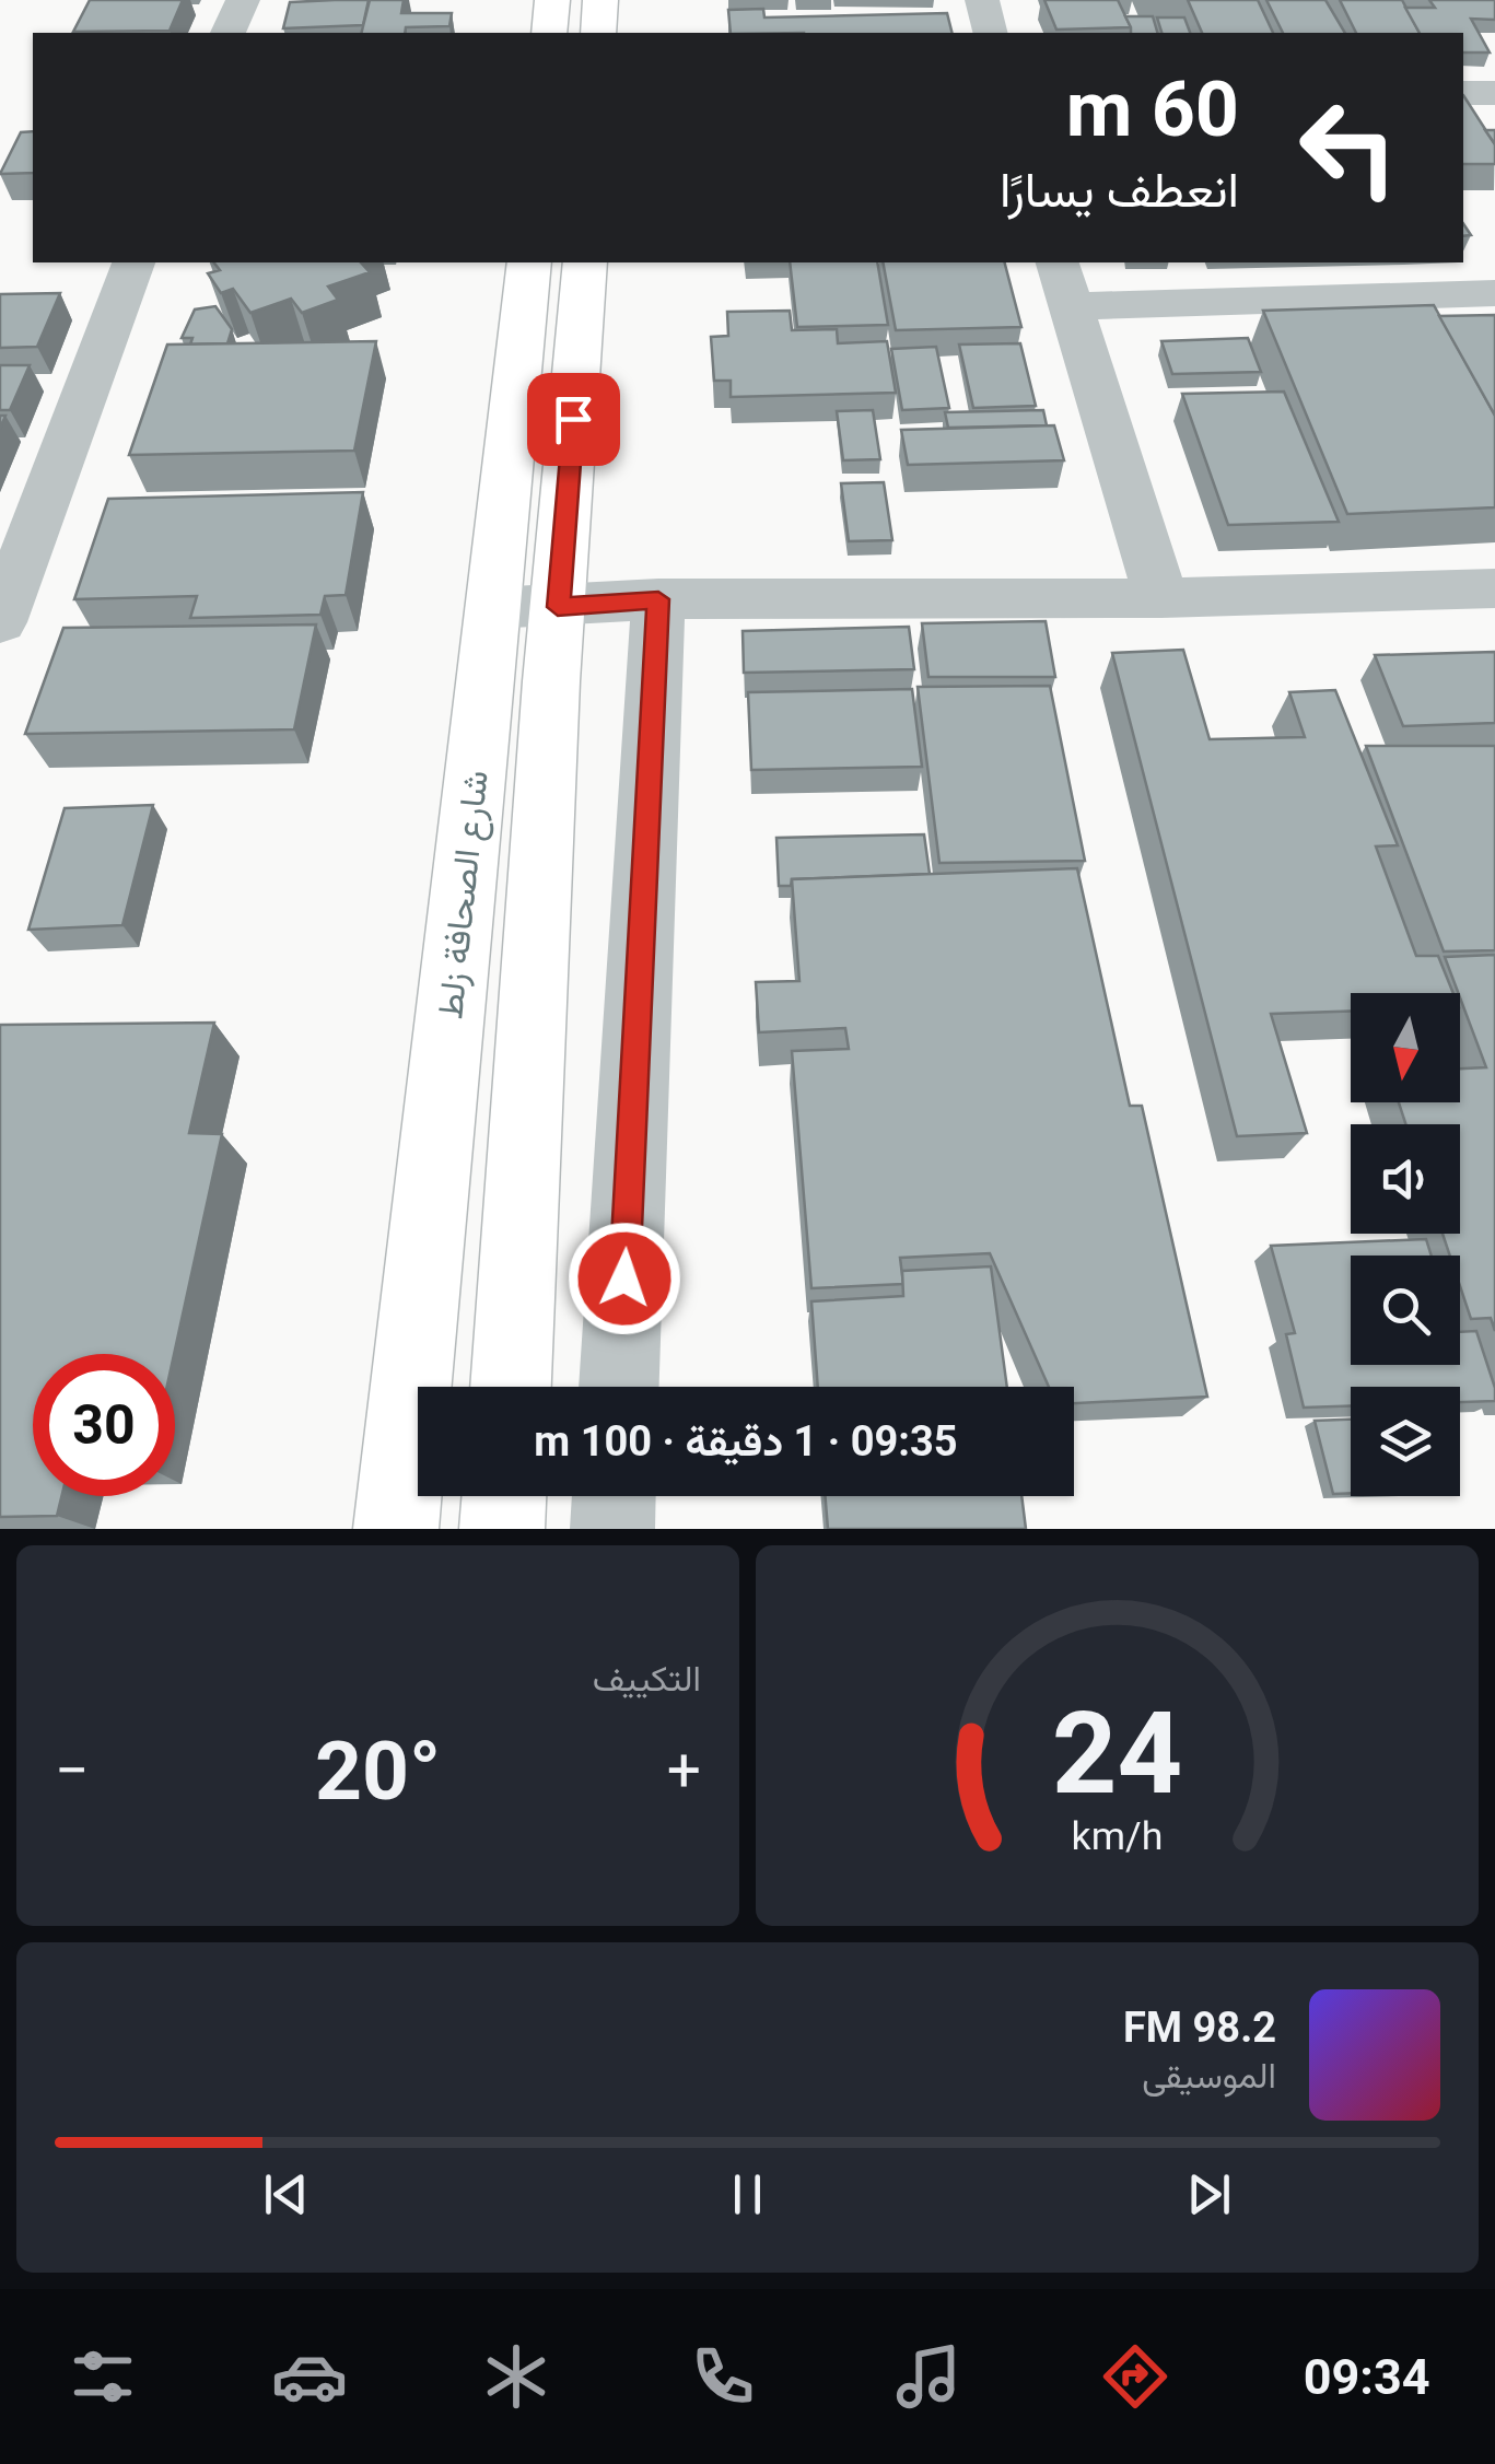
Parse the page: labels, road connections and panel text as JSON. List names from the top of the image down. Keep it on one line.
{"streets":{"highway":["شارع الصحافة زلط"]},"north":"bottom","page":{"turn":["60 m","انعطف يسارًا"],"limit":"30","trip":"09:35 · 1 دقيقة · 100 m","tile":"التكييف","heat":["−","20°","+"],"song":["98.2 FM","الموسيقى"],"tabs":"09:34","gauge":["24","km/h"]}}
